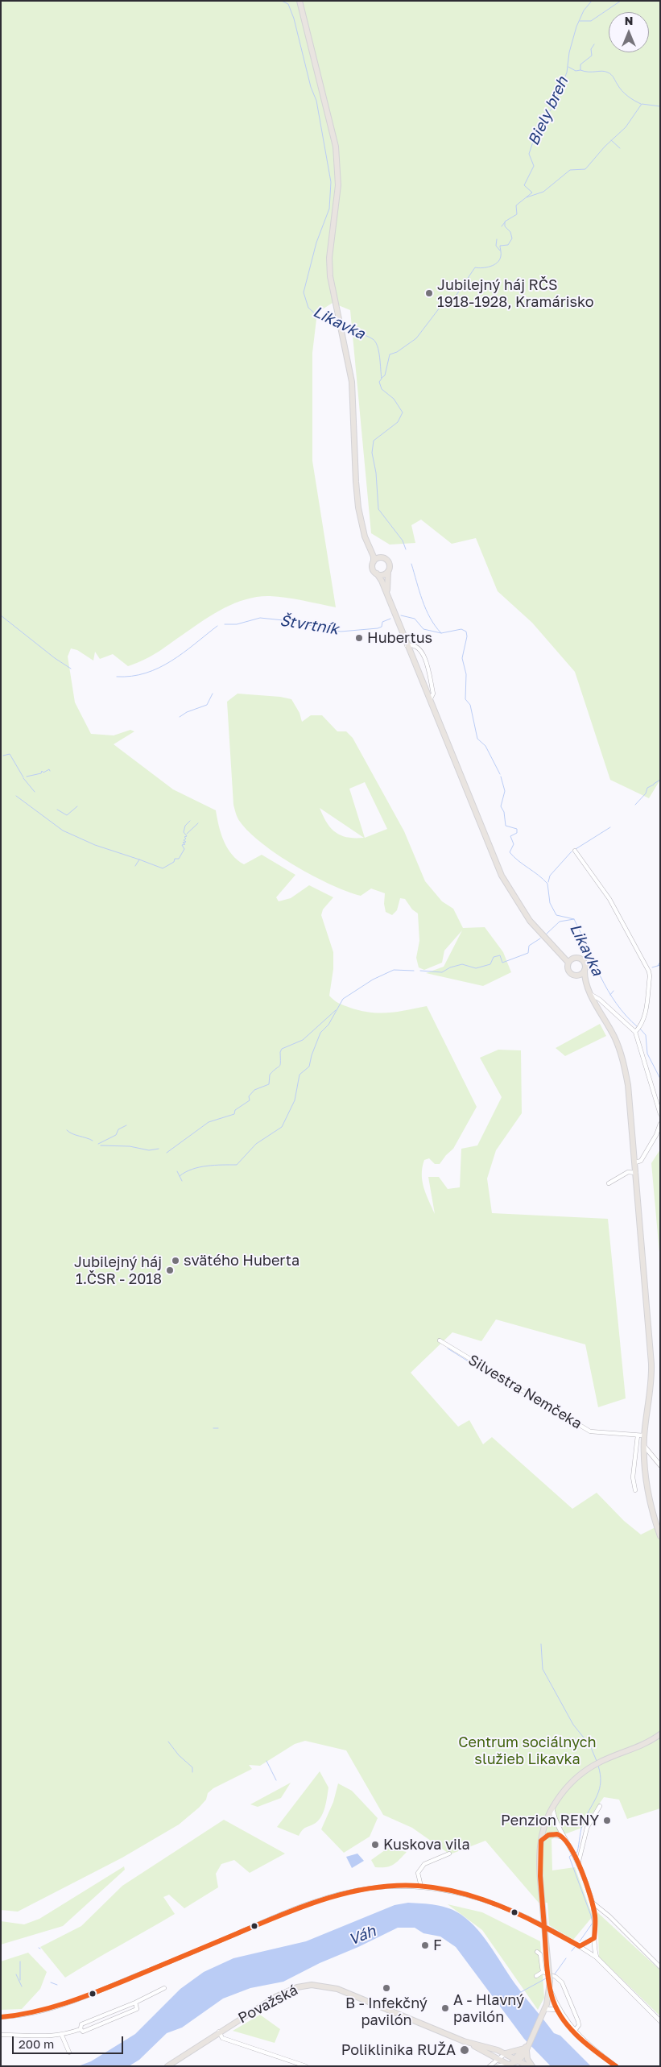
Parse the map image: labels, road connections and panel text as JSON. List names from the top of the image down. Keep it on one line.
{"streets":{"main road":["Považská"],"street":["Silvestra Nemčeka"]},"water":["Biely breh","Likavka","Štvrtník","Váh"],"parks":["Centrum sociálnych služieb Likavka"],"places":["Jubilejný háj RČS 1918-1928, Kramárisko","Hubertus","svätého Huberta","Jubilejný háj 1.ČSR - 2018","Penzion RENY","Kuskova vila","F","B - Infekčný pavilón","A - Hlavný pavilón","Poliklinika RUŽA"],"scale_bar":"200 m","north":"top"}
